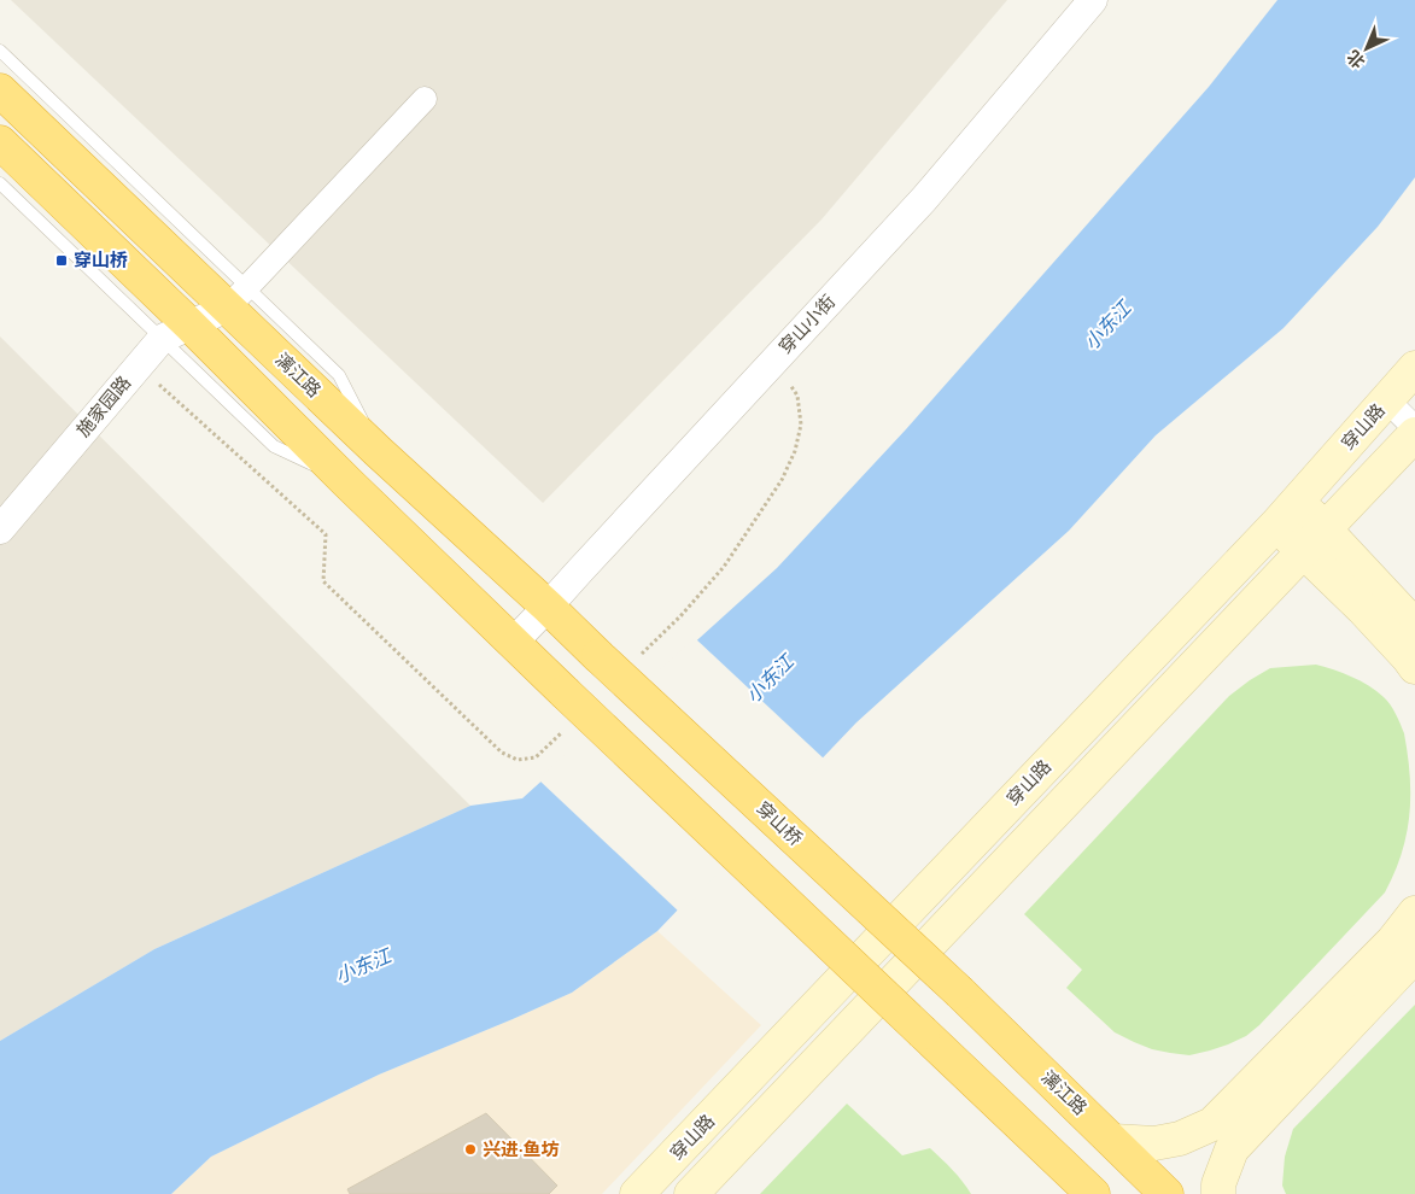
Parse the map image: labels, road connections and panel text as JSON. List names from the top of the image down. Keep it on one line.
{"streets":{"highway":["漓江路","穿山桥"],"main road":["穿山路"],"street":["穿山小街","施家园路"]},"crossings":[["穿山小街","漓江路"],["漓江路","施家园路"],["漓江路","穿山桥"]],"water":["小东江"],"places":{"transit":["穿山桥"],"other":["兴进·鱼坊"]},"north":"bottom left"}
